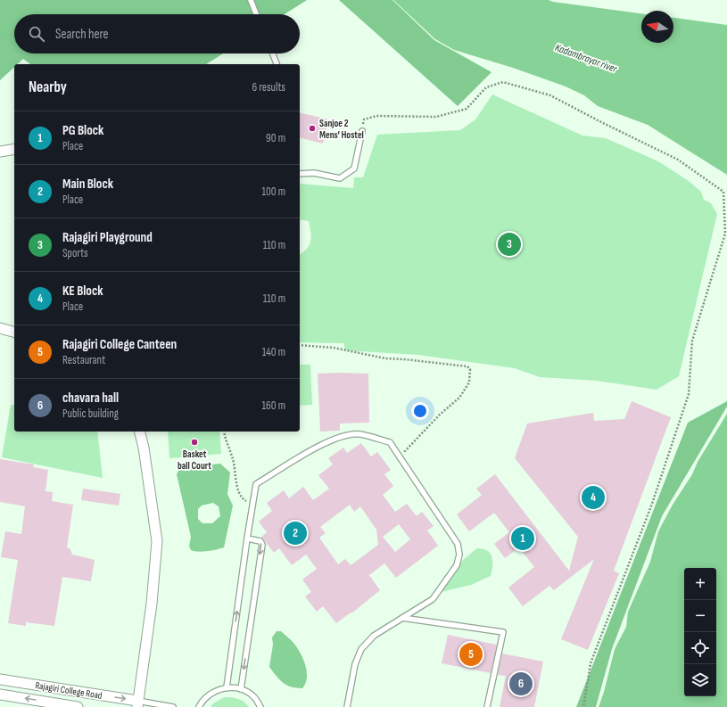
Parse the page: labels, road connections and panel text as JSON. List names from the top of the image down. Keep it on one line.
{"streets":{"street":["Rajagiri College Road"]},"water":["Kadambrayar river"],"places":["Sanjoe 2 Mens' Hostel","Basket ball Court"],"north":"left","page":{"search":"Search here","heading":["Nearby","6 results"],"list":[{"mark":"1","name":"PG Block","note":"Place","value":"90 m"},{"mark":"2","name":"Main Block","note":"Place","value":"100 m"},{"mark":"3","name":"Rajagiri Playground","note":"Sports","value":"110 m"},{"mark":"4","name":"KE Block","note":"Place","value":"110 m"},{"mark":"5","name":"Rajagiri College Canteen","note":"Restaurant","value":"140 m"},{"mark":"6","name":"chavara hall","note":"Public building","value":"160 m"}],"pins":["3","4","2","1","5","6"],"map_buttons":["+","−"]}}
